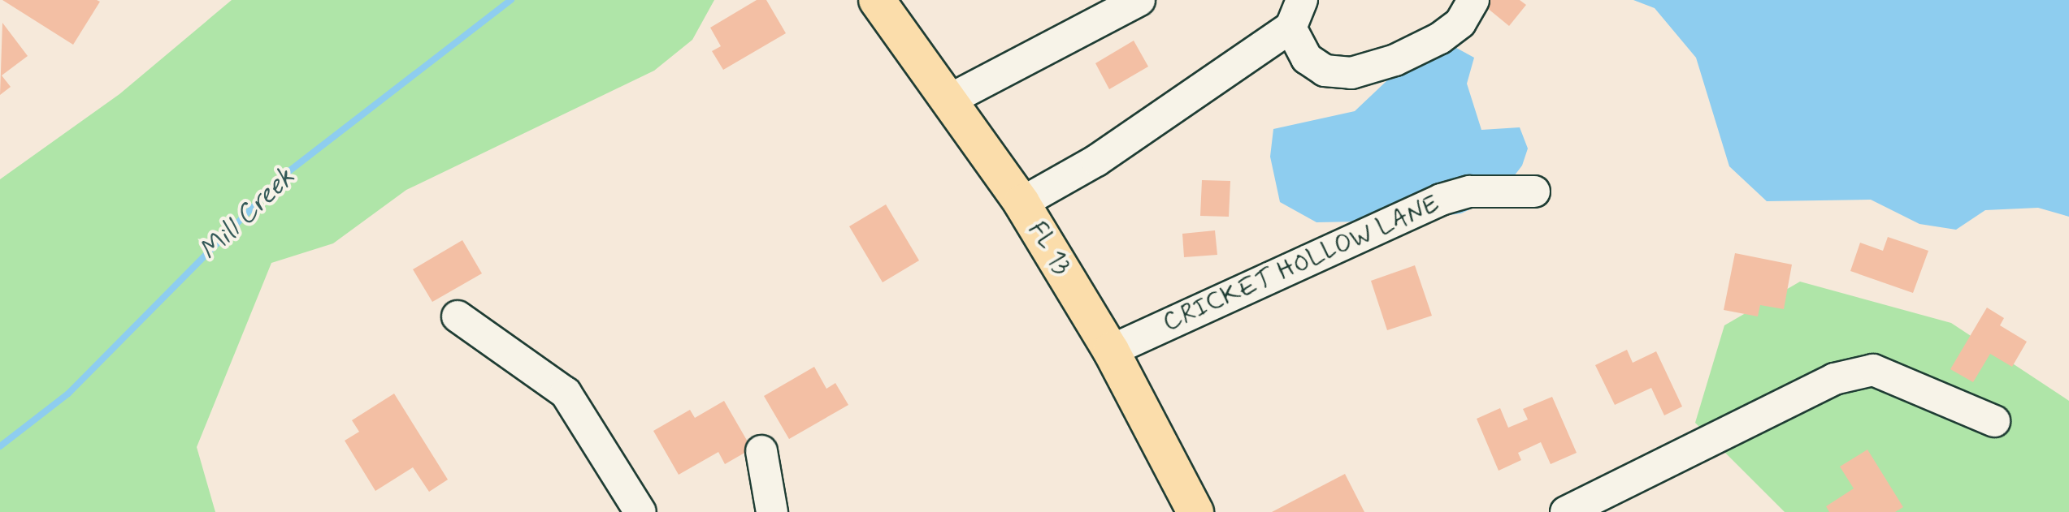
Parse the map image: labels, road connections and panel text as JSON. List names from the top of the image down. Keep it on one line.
{"streets":{"main road":["FL 13"],"street":["CRICKET HOLLOW LANE"]},"crossings":[["FL 13","CRICKET HOLLOW LANE"]],"water":["Mill Creek"]}
